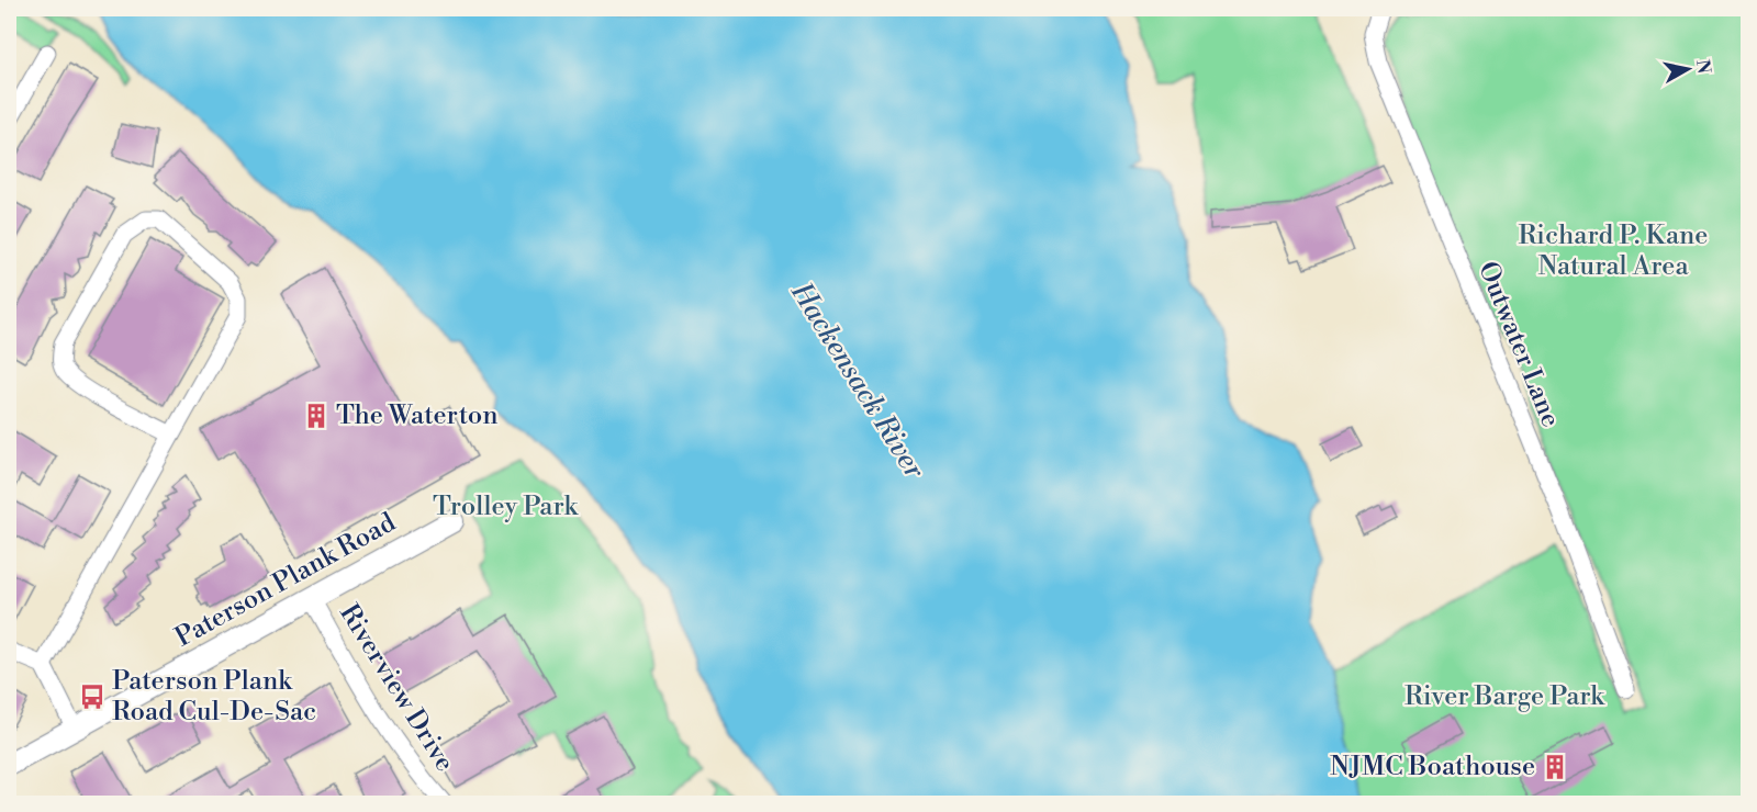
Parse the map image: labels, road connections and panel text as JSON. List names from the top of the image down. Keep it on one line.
{"streets":{"street":["Outwater Lane","Paterson Plank Road","Riverview Drive"]},"crossings":[["Paterson Plank Road","Riverview Drive"]],"water":["Hackensack River"],"parks":["Richard P. Kane Natural Area","Trolley Park","River Barge Park"],"places":{"building":["The Waterton","NJMC Boathouse"],"bus stop":["Paterson Plank Road Cul-De-Sac"]},"north":"right"}
